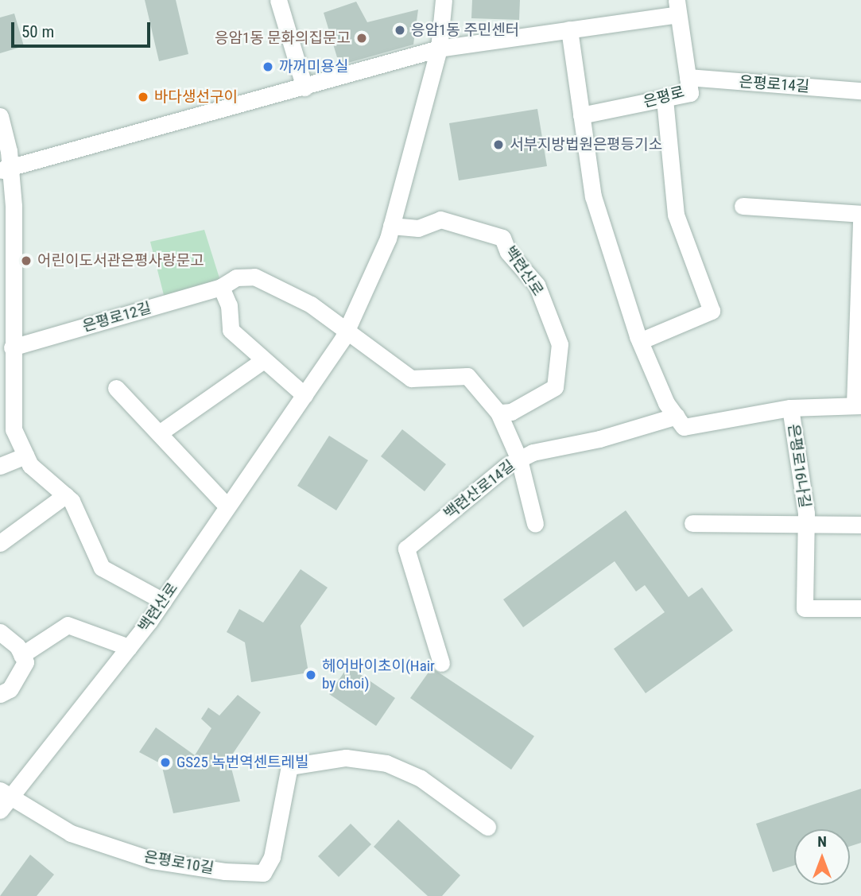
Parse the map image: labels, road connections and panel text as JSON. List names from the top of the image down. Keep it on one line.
{"streets":{"street":["은평로14길","은평로","백련산로","은평로12길","은평로16나길","백련산로14길","은평로10길"]},"crossings":[["은평로14길","은평로"],["백련산로","은평로12길"],["백련산로","은평로10길"]],"places":["응암1동 주민센터","응암1동 문화의집문고","까꺼미용실","바다생선구이","서부지방법원은평등기소","어린이도서관은평사랑문고","헤어바이초이(Hair by choi)","GS25 녹번역센트레빌"],"scale_bar":"50 m","north":"top"}
